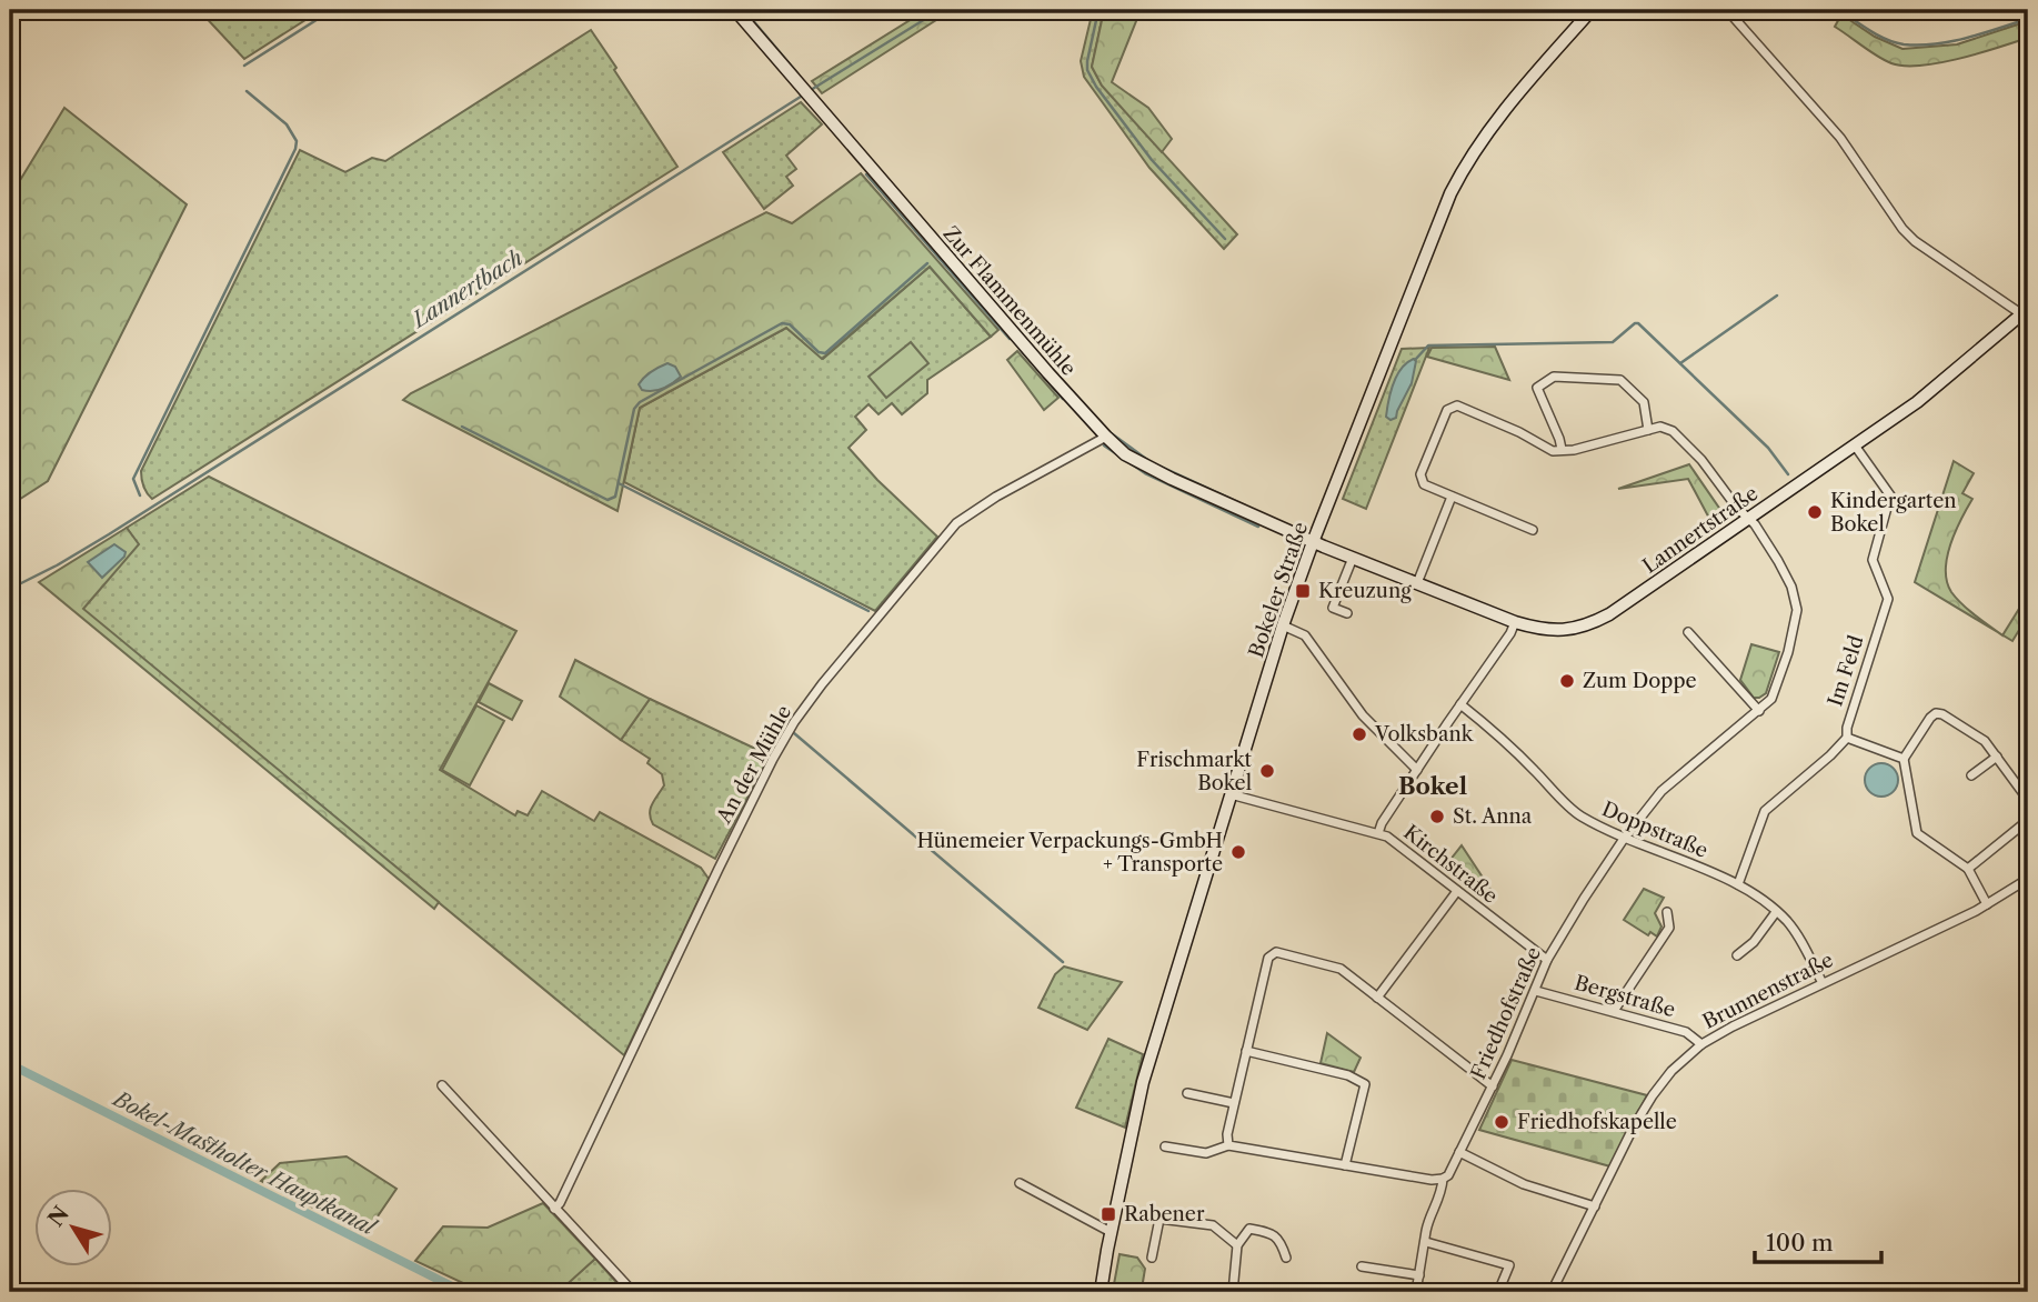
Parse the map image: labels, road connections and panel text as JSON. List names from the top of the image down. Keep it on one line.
{"streets":{"street":["Zur Flammenmühle","Lannertstraße","Bokeler Straße","Im Feld","An der Mühle","Doppstraße","Kirchstraße","Brunnenstraße","Bergstraße","Friedhofstraße"]},"crossings":[["Zur Flammenmühle","Lannertstraße"],["Zur Flammenmühle","Bokeler Straße"],["Zur Flammenmühle","An der Mühle"],["Lannertstraße","Bokeler Straße"],["Lannertstraße","Im Feld"],["Lannertstraße","Friedhofstraße"],["Bokeler Straße","Kirchstraße"],["Im Feld","Doppstraße"],["Doppstraße","Brunnenstraße"],["Doppstraße","Friedhofstraße"],["Kirchstraße","Friedhofstraße"],["Brunnenstraße","Bergstraße"],["Bergstraße","Friedhofstraße"]],"districts":["Bokel"],"water":["Lannertbach","Bokel-Mastholter Hauptkanal"],"places":{"other":["Kindergarten Bokel","Zum Doppe","Volksbank","Frischmarkt Bokel","St. Anna","Hünemeier Verpackungs-GmbH + Transporte","Friedhofskapelle"],"transit":["Kreuzung","Rabener"]},"scale_bar":"100 m","north":"top left"}
